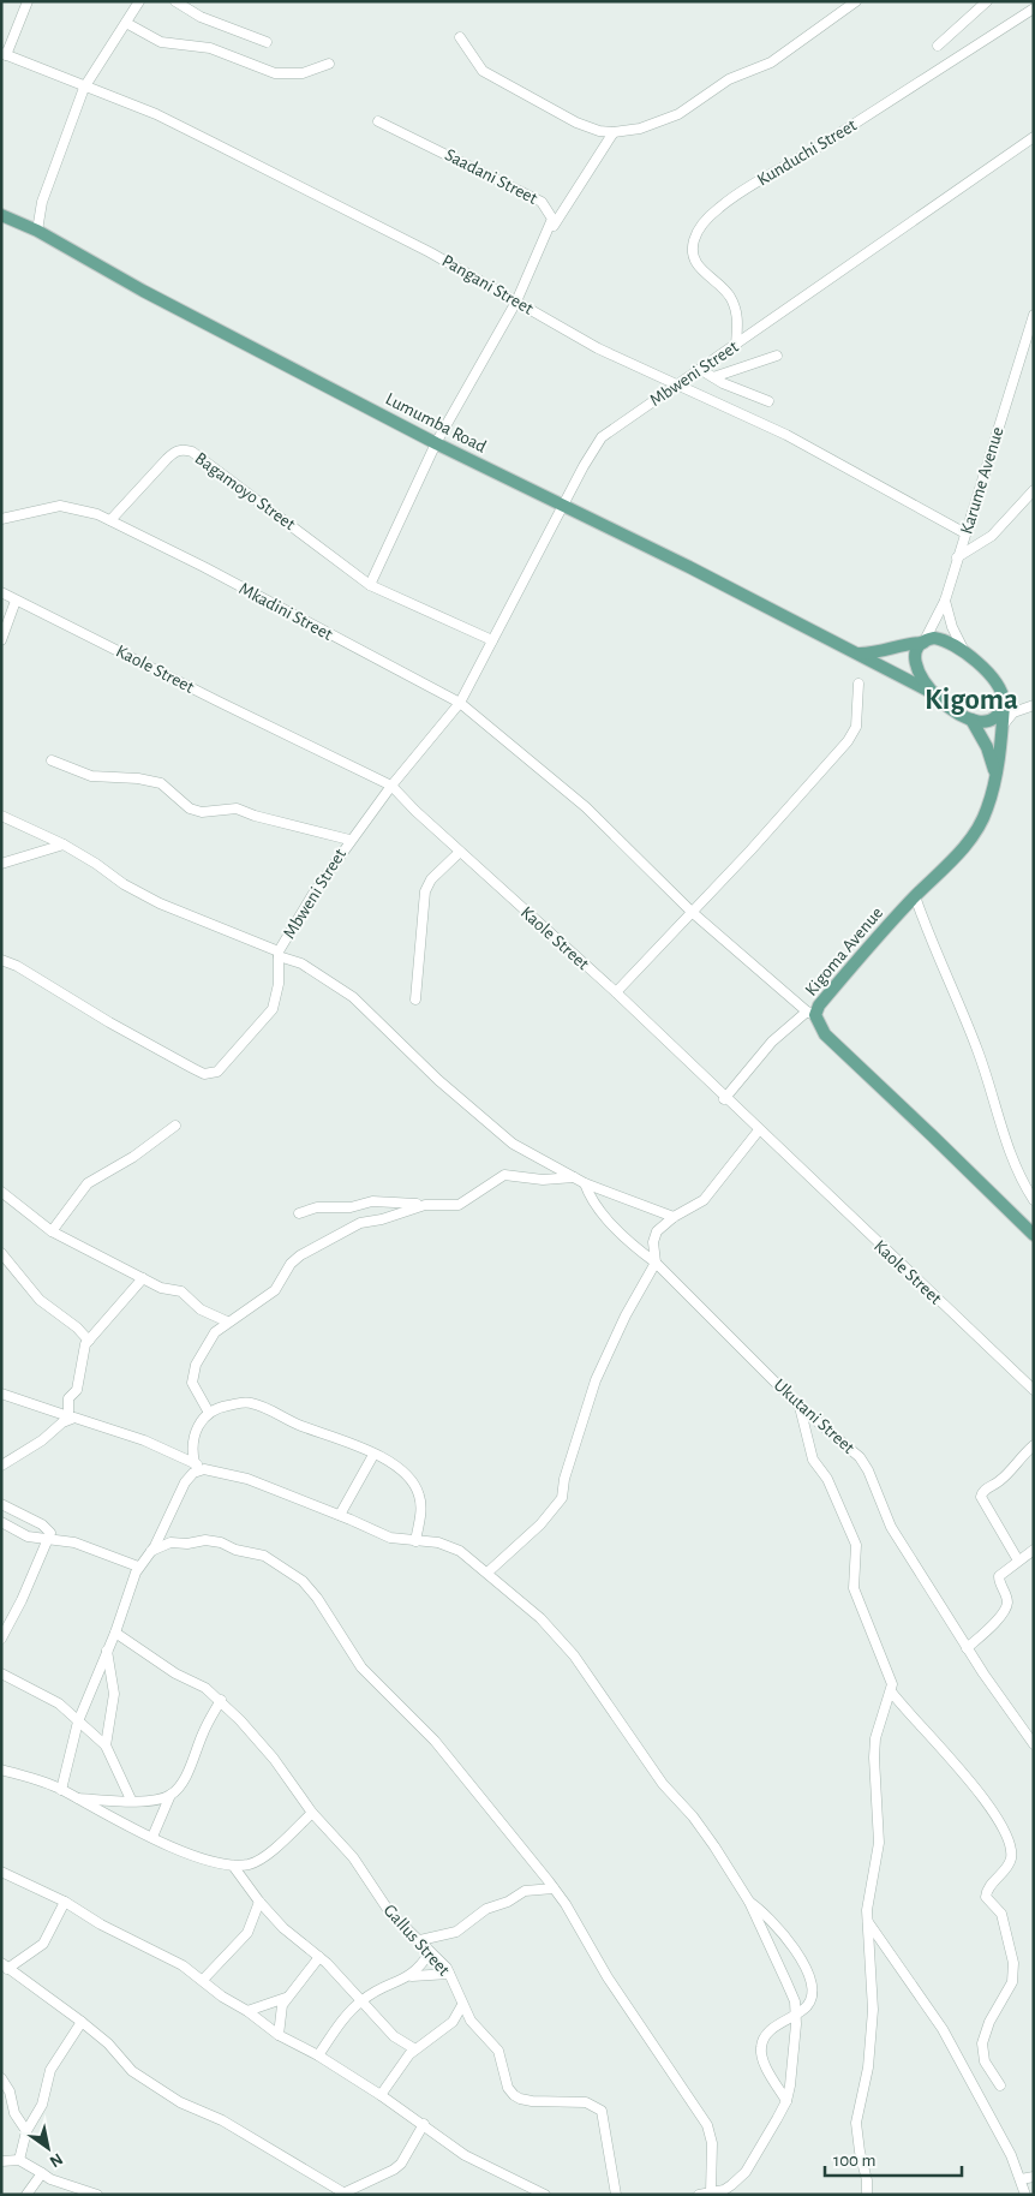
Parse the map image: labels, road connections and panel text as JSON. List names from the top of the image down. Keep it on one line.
{"streets":{"main road":["Lumumba Road","Kigoma Avenue"],"street":["Kunduchi Street","Saadani Street","Pangani Street","Mbweni Street","Karume Avenue","Bagamoyo Street","Mkadini Street","Kaole Street","Ukutani Street","Gallus Street"]},"crossings":[["Kunduchi Street","Mbweni Street"],["Saadani Street","Pangani Street"],["Saadani Street","Lumumba Road"],["Saadani Street","Bagamoyo Street"],["Pangani Street","Mbweni Street"],["Pangani Street","Karume Avenue"],["Mbweni Street","Lumumba Road"],["Mbweni Street","Bagamoyo Street"],["Mbweni Street","Mkadini Street"],["Mbweni Street","Kaole Street"],["Bagamoyo Street","Mkadini Street"]],"districts":["Kigoma"],"scale_bar":"100 m","north":"bottom right"}
